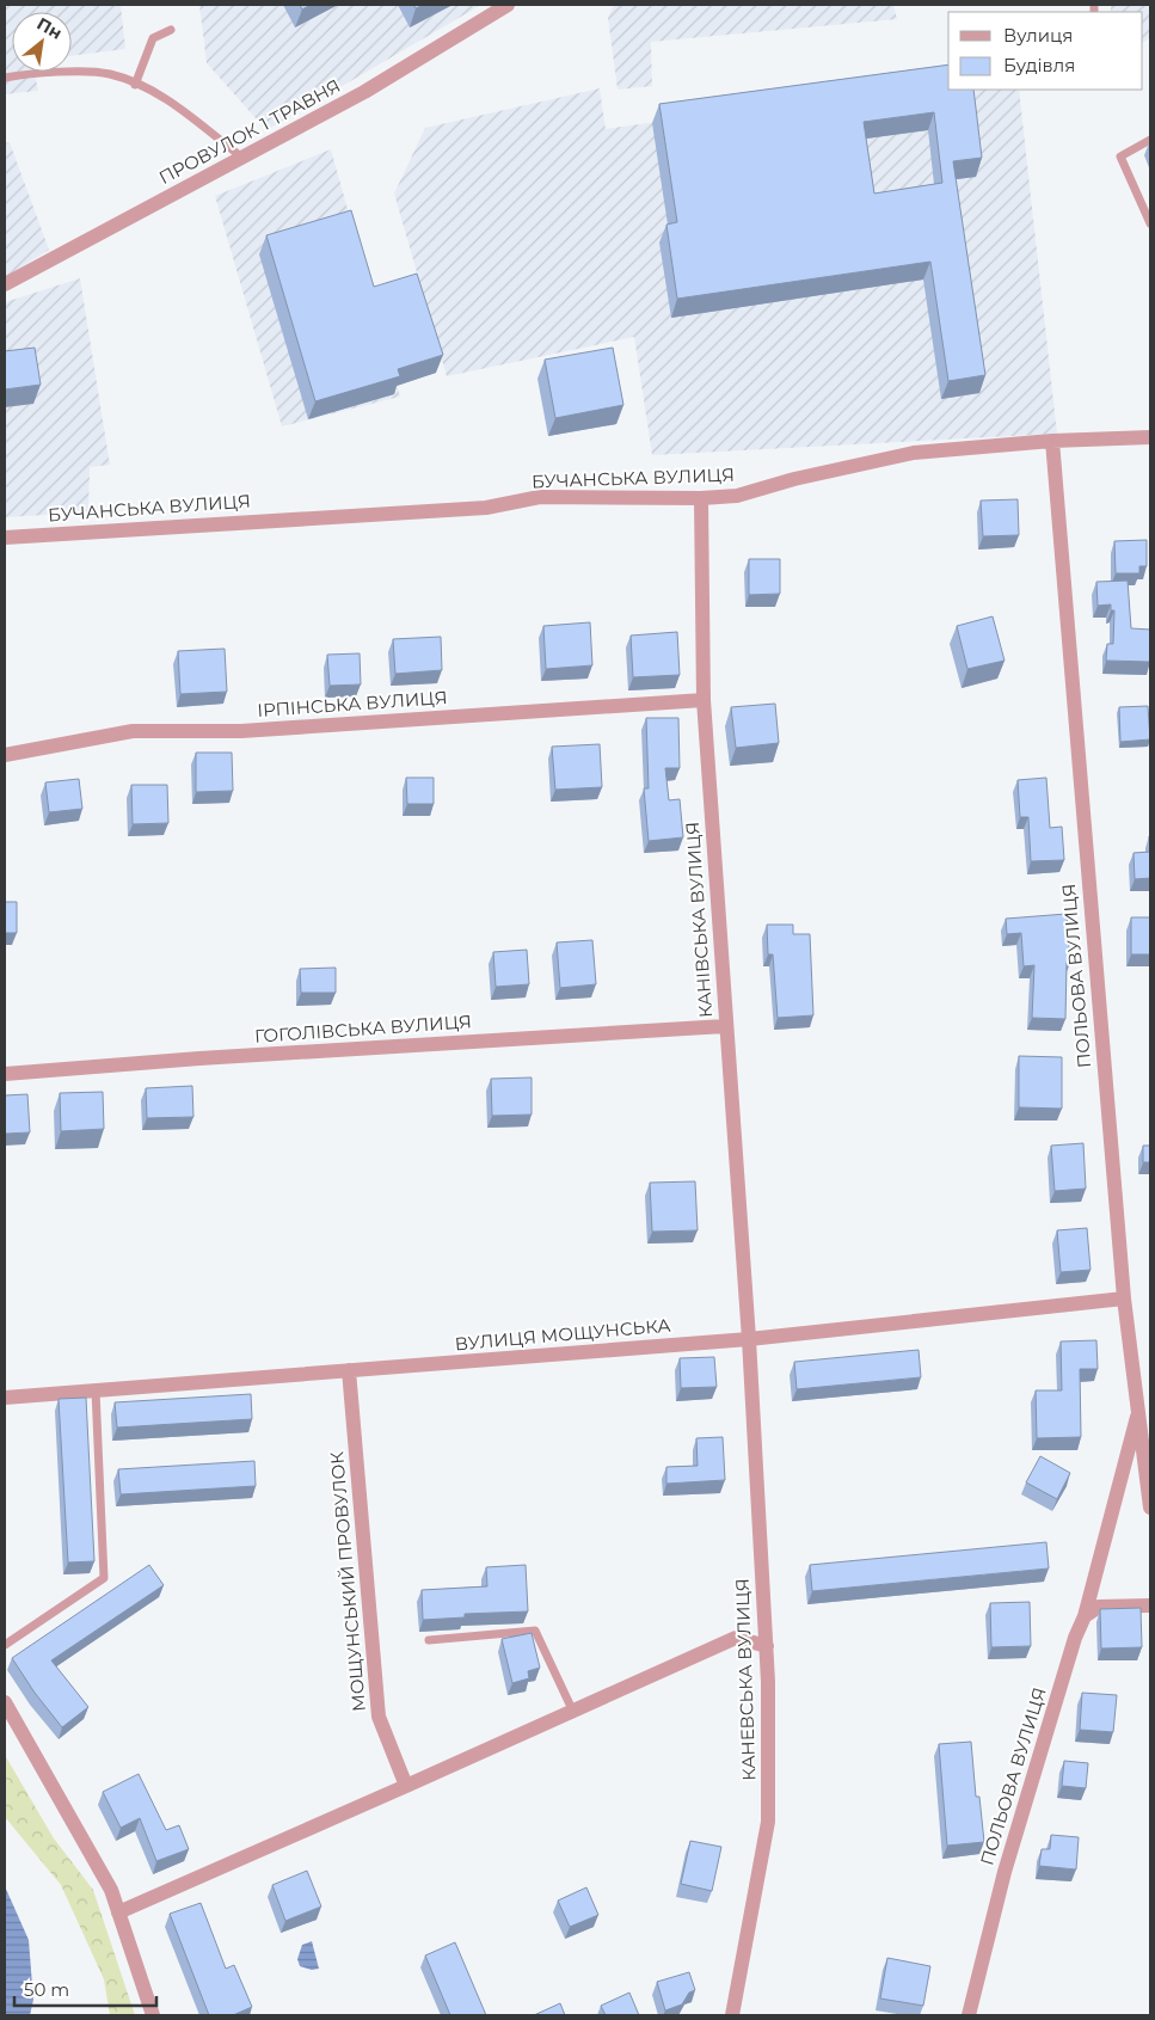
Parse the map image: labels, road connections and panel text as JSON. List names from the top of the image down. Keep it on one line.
{"streets":{"street":["ПРОВУЛОК 1 ТРАВНЯ","БУЧАНСЬКА ВУЛИЦЯ","ІРПІНСЬКА ВУЛИЦЯ","КАНІВСЬКА ВУЛИЦЯ","ПОЛЬОВА ВУЛИЦЯ","ГОГОЛІВСЬКА ВУЛИЦЯ","ВУЛИЦЯ МОЩУНСЬКА","МОЩУНСЬКИЙ ПРОВУЛОК","КАНЕВСЬКА ВУЛИЦЯ"]},"crossings":[["БУЧАНСЬКА ВУЛИЦЯ","КАНІВСЬКА ВУЛИЦЯ"],["БУЧАНСЬКА ВУЛИЦЯ","ПОЛЬОВА ВУЛИЦЯ"],["ІРПІНСЬКА ВУЛИЦЯ","КАНІВСЬКА ВУЛИЦЯ"],["КАНІВСЬКА ВУЛИЦЯ","ГОГОЛІВСЬКА ВУЛИЦЯ"],["КАНІВСЬКА ВУЛИЦЯ","ВУЛИЦЯ МОЩУНСЬКА"],["КАНІВСЬКА ВУЛИЦЯ","КАНЕВСЬКА ВУЛИЦЯ"],["ПОЛЬОВА ВУЛИЦЯ","ВУЛИЦЯ МОЩУНСЬКА"],["ВУЛИЦЯ МОЩУНСЬКА","МОЩУНСЬКИЙ ПРОВУЛОК"],["ВУЛИЦЯ МОЩУНСЬКА","КАНЕВСЬКА ВУЛИЦЯ"]],"legend":["Вулиця","Будівля"],"scale_bar":"50 m","north":"top right"}
